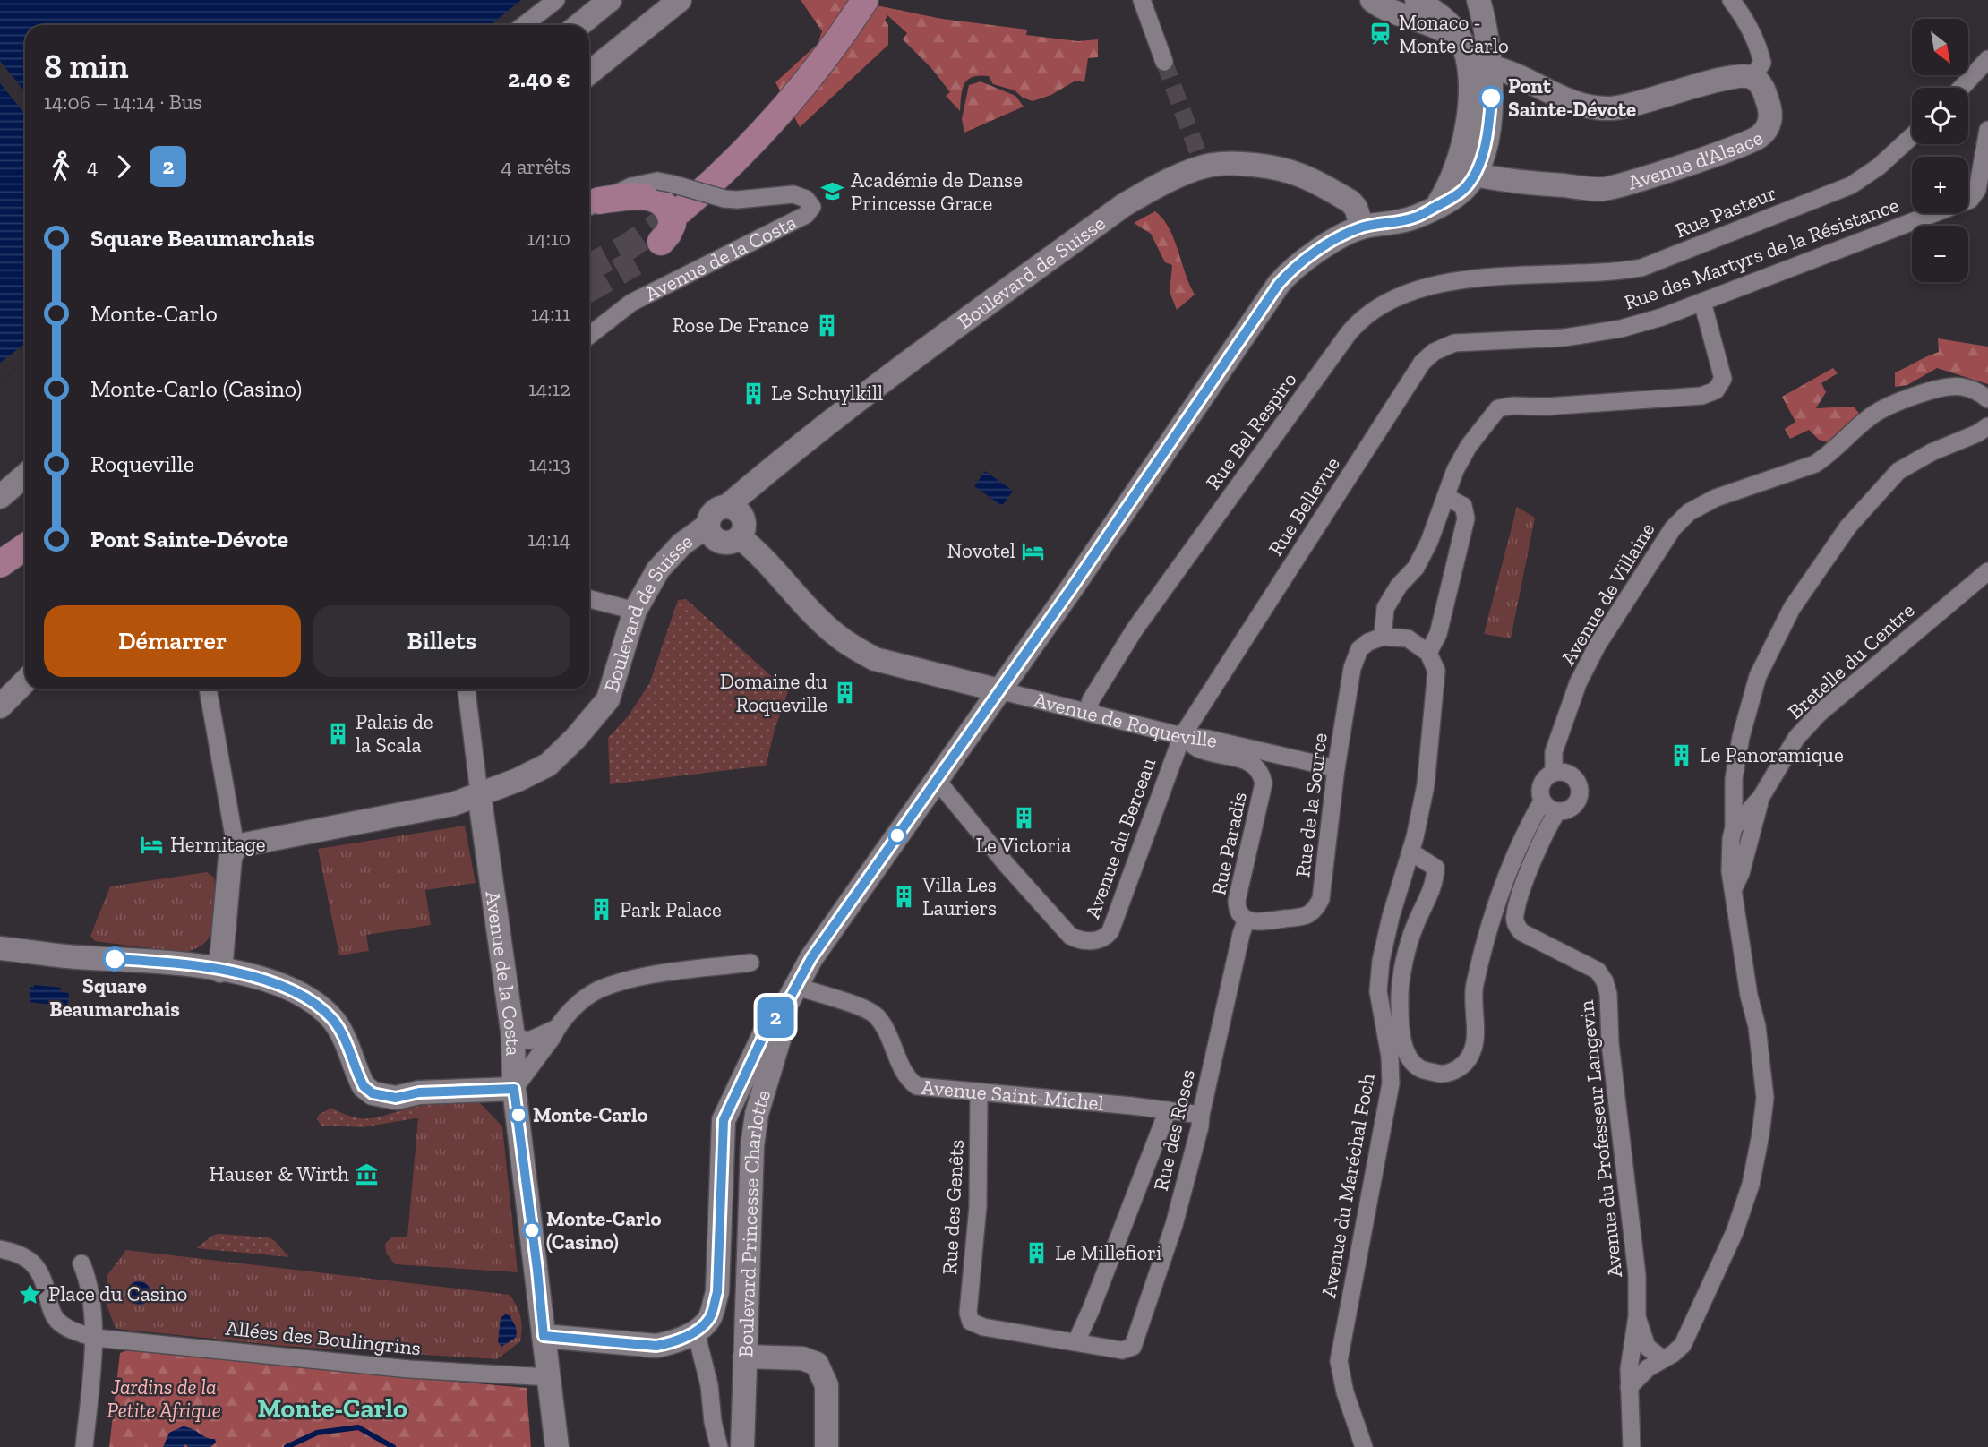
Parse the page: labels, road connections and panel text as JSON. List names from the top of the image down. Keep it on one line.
{"streets":{"main road":["Avenue d'Alsace","Avenue de la Costa","Boulevard de Suisse","Avenue de Roqueville","Boulevard Princesse Charlotte"],"street":["Rue Pasteur","Rue des Martyrs de la Résistance","Rue Bel Respiro","Rue Bellevue","Avenue de Villaine","Bretelle du Centre","Rue de la Source","Avenue du Berceau","Rue Paradis","Avenue Saint-Michel","Rue des Roses","Avenue du Professeur Langevin","Avenue du Maréchal Foch","Rue des Genêts","Allées des Boulingrins"]},"crossings":[["Rue Pasteur","Rue Bel Respiro"],["Rue des Martyrs de la Résistance","Rue Bellevue"],["Avenue de la Costa","Boulevard de Suisse"],["Avenue de la Costa","Allées des Boulingrins"],["Boulevard de Suisse","Avenue de Roqueville"],["Boulevard de Suisse","Boulevard Princesse Charlotte"],["Rue Bel Respiro","Avenue de Roqueville"],["Rue Bellevue","Avenue de Roqueville"],["Rue Bellevue","Avenue du Berceau"],["Rue Bellevue","Rue Paradis"],["Avenue de Villaine","Avenue du Professeur Langevin"],["Avenue de Roqueville","Rue de la Source"],["Avenue de Roqueville","Avenue du Berceau"],["Avenue de Roqueville","Rue Paradis"],["Avenue de Roqueville","Boulevard Princesse Charlotte"],["Rue de la Source","Rue Paradis"],["Rue de la Source","Rue des Roses"],["Avenue du Berceau","Rue Paradis"],["Avenue du Berceau","Boulevard Princesse Charlotte"],["Rue Paradis","Rue des Roses"],["Avenue Saint-Michel","Rue des Roses"],["Avenue Saint-Michel","Rue des Genêts"],["Avenue Saint-Michel","Boulevard Princesse Charlotte"],["Rue des Roses","Rue des Genêts"]],"districts":["Monte-Carlo"],"parks":["Jardins de la Petite Afrique"],"places":{"station":["Monaco - Monte Carlo"],"other":["Pont Sainte-Dévote","Square Beaumarchais","Monte-Carlo","Monte-Carlo (Casino)"],"school or university":["Académie de Danse Princesse Grace"],"building":["Rose De France","Le Schuylkill","Domaine du Roqueville","Palais de la Scala","Le Panoramique","Le Victoria","Villa Les Lauriers","Park Palace","Le Millefiori"],"hotel":["Novotel","Hermitage"],"museum":["Hauser & Wirth"],"place":["Place du Casino"]},"lines":["bus line 2"],"north":"bottom right","page":{"on_map":"2","map_buttons":["+","−"],"heading":["8 min","14:06 – 14:14 · Bus","2.40 €"],"legs":["4","2","4 arrêts"],"list":[{"name":"Square Beaumarchais","value":"14:10"},{"name":"Monte-Carlo","value":"14:11"},{"name":"Monte-Carlo (Casino)","value":"14:12"},{"name":"Roqueville","value":"14:13"},{"name":"Pont Sainte-Dévote","value":"14:14"}],"buttons":["Démarrer","Billets"]}}
